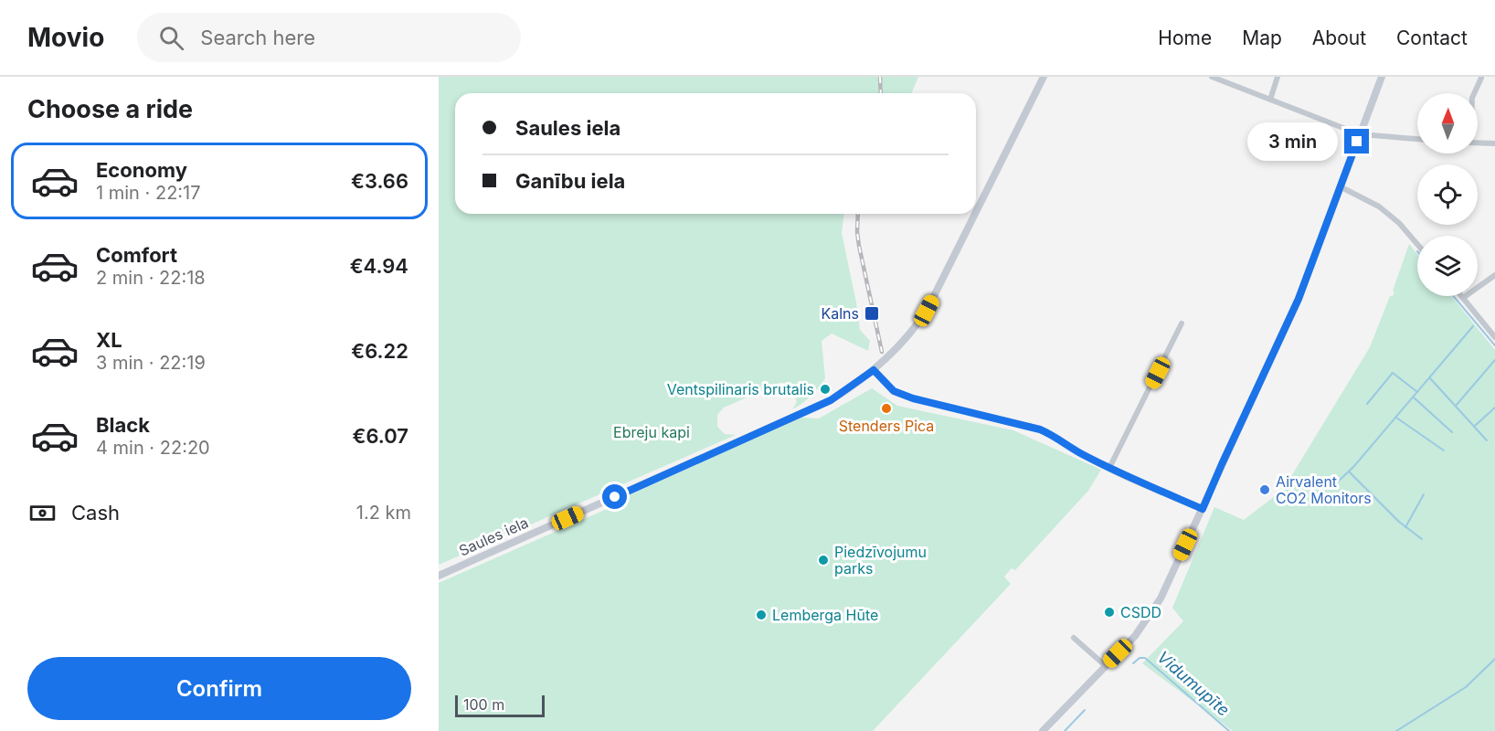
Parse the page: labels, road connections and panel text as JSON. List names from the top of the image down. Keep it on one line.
{"streets":{"street":["Saules iela"]},"water":["Vidumupīte"],"parks":["Ebreju kapi"],"places":{"transit":["Kalns"],"other":["Ventspilinaris brutalis","Stenders Pica","Airvalent CO2 Monitors","Piedzīvojumu parks","CSDD","Lemberga Hūte"]},"scale_bar":"100 m","north":"top","page":{"header":"Movio","search":"Search here","nav":["Home","Map","About","Contact"],"heading":"Choose a ride","banner":["Saules iela","Ganību iela"],"bubble":"3 min","list":[{"name":"Economy","note":"1 min · 22:17","value":"€3.66"},{"name":"Comfort","note":"2 min · 22:18","value":"€4.94"},{"name":"XL","note":"3 min · 22:19","value":"€6.22"},{"name":"Black","note":"4 min · 22:20","value":"€6.07"}],"pay":["Cash","1.2 km"],"buttons":"Confirm","scale":"100 m"}}
